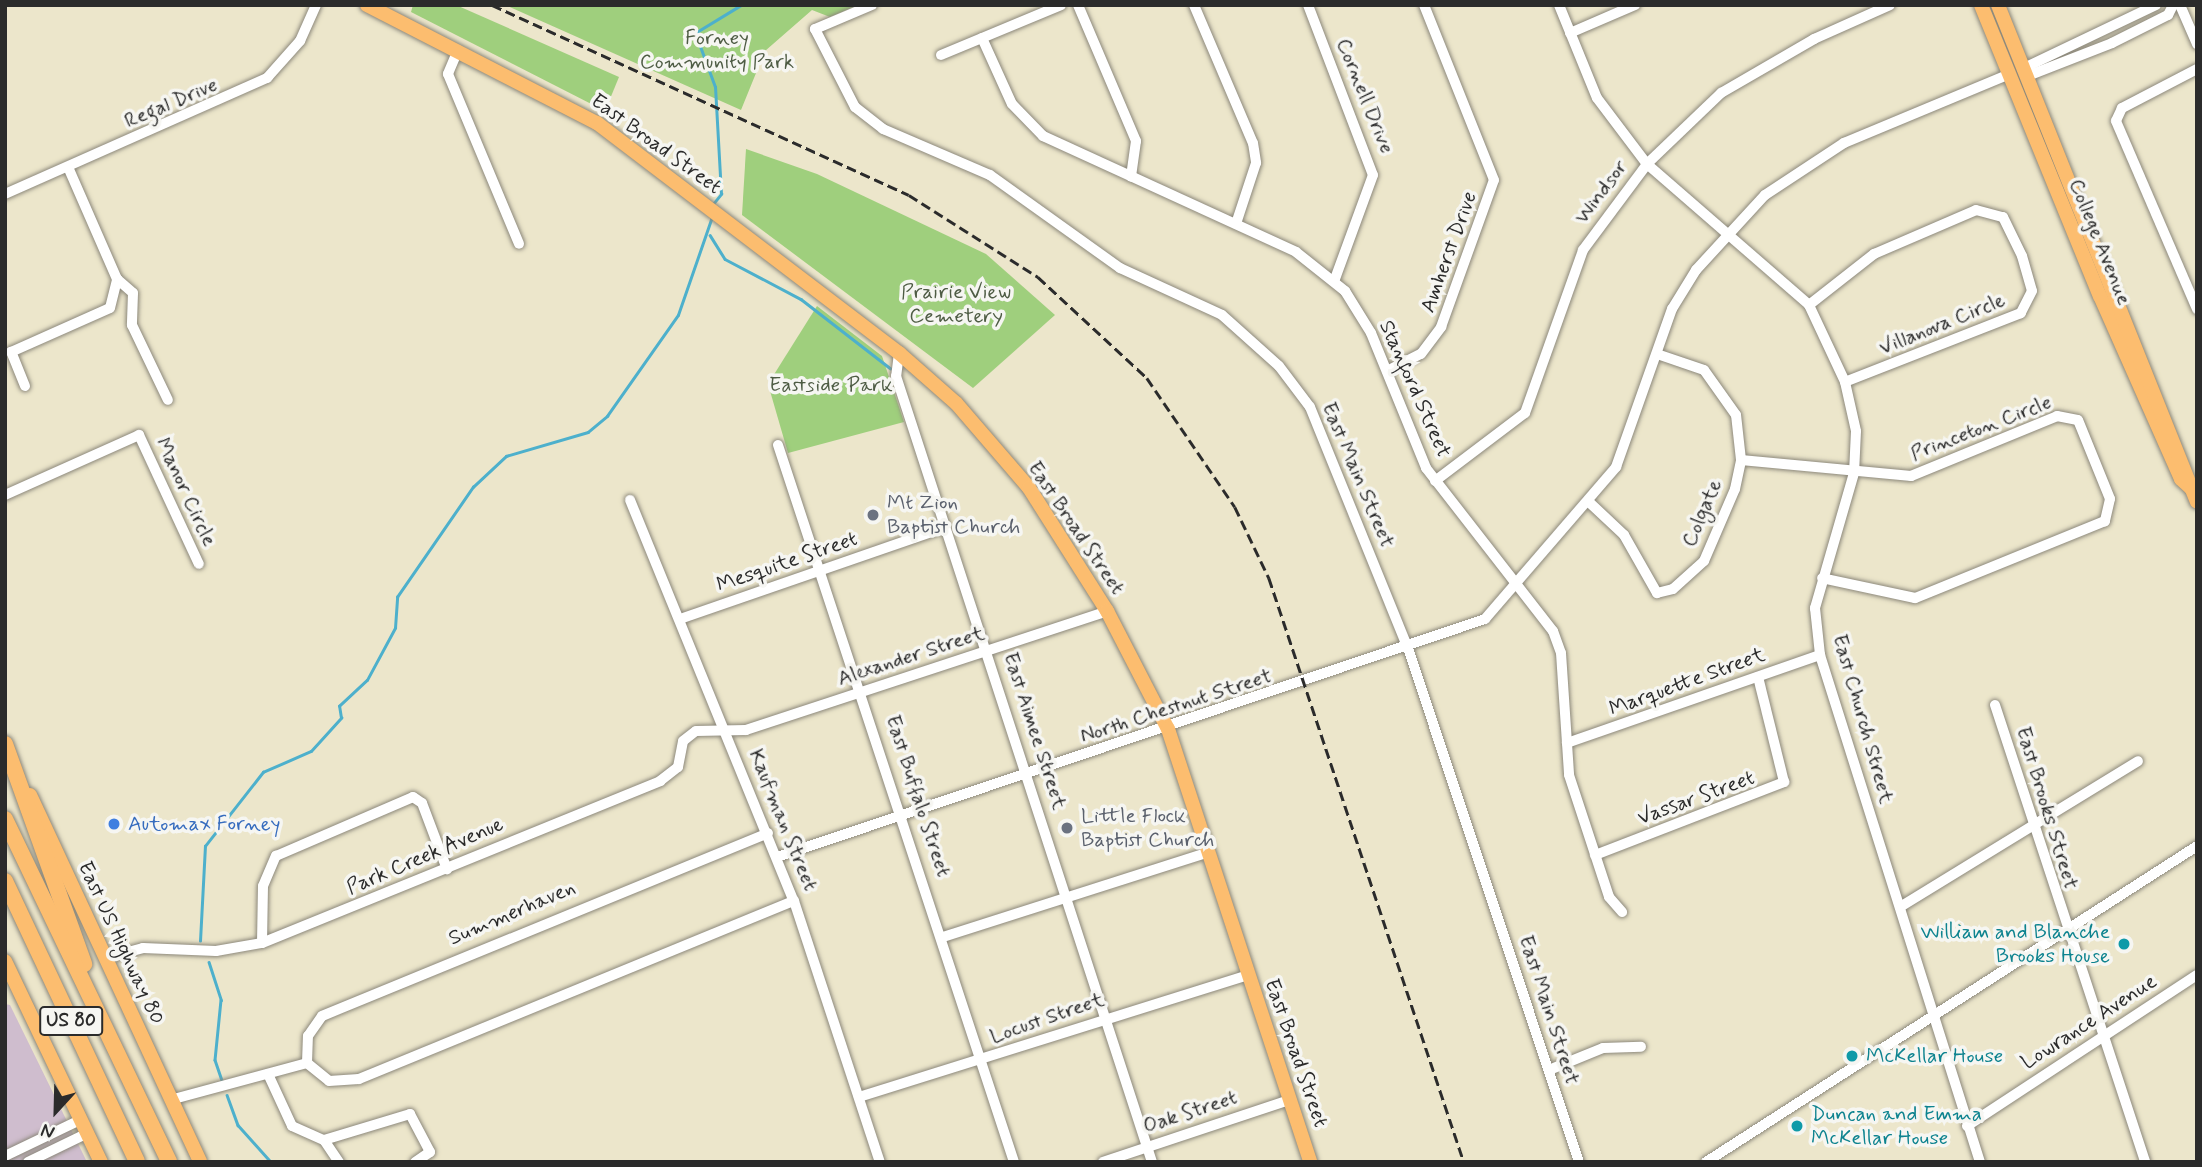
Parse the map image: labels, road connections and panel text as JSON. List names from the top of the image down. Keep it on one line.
{"streets":{"highway":["US 80"],"main road":["East Broad Street","College Avenue","East US Highway 80"],"street":["Cornell Drive","Regal Drive","Windsor","Amherst Drive","Villanova Circle","Stanford Street","Princeton Circle","East Main Street","Manor Circle","Colgate","Mesquite Street","Alexander Street","Marquette Street","North Chestnut Street","East Church Street","East Aimee Street","East Buffalo Street","Vassar Street","East Brooks Street","Kaufman Street","Park Creek Avenue","Summerhaven","Locust Street","Lowrance Avenue","Oak Street"]},"crossings":[["Cornell Drive","Stanford Street"],["East Broad Street","Alexander Street"],["East Broad Street","North Chestnut Street"],["East Broad Street","East Aimee Street"],["East Broad Street","Locust Street"],["East Broad Street","Oak Street"],["Windsor","Stanford Street"],["Windsor","East Church Street"],["College Avenue","North Chestnut Street"],["Amherst Drive","Stanford Street"],["Villanova Circle","East Church Street"],["Stanford Street","Marquette Street"],["Stanford Street","North Chestnut Street"],["Stanford Street","Vassar Street"],["Princeton Circle","Colgate"],["Princeton Circle","East Church Street"],["East Main Street","North Chestnut Street"],["Colgate","North Chestnut Street"],["Mesquite Street","East Aimee Street"],["Mesquite Street","East Buffalo Street"],["Mesquite Street","Kaufman Street"],["Alexander Street","East Aimee Street"],["Alexander Street","East Buffalo Street"],["Alexander Street","Kaufman Street"],["Alexander Street","Park Creek Avenue"],["Marquette Street","East Church Street"],["Marquette Street","Vassar Street"],["North Chestnut Street","East Church Street"],["North Chestnut Street","East Aimee Street"],["North Chestnut Street","East Buffalo Street"],["North Chestnut Street","Kaufman Street"],["East Church Street","Lowrance Avenue"],["East Aimee Street","Locust Street"],["East Aimee Street","Oak Street"],["East Buffalo Street","Locust Street"],["East Brooks Street","Lowrance Avenue"],["Kaufman Street","Park Creek Avenue"],["Kaufman Street","Summerhaven"],["Kaufman Street","Locust Street"],["Park Creek Avenue","East US Highway 80"]],"parks":["Forney Community Park","Prairie View Cemetery","Eastside Park"],"places":["Mt Zion Baptist Church","Automax Forney","Little Flock Baptist Church","William and Blanche Brooks House","McKellar House","Duncan and Emma McKellar House"],"north":"bottom"}
